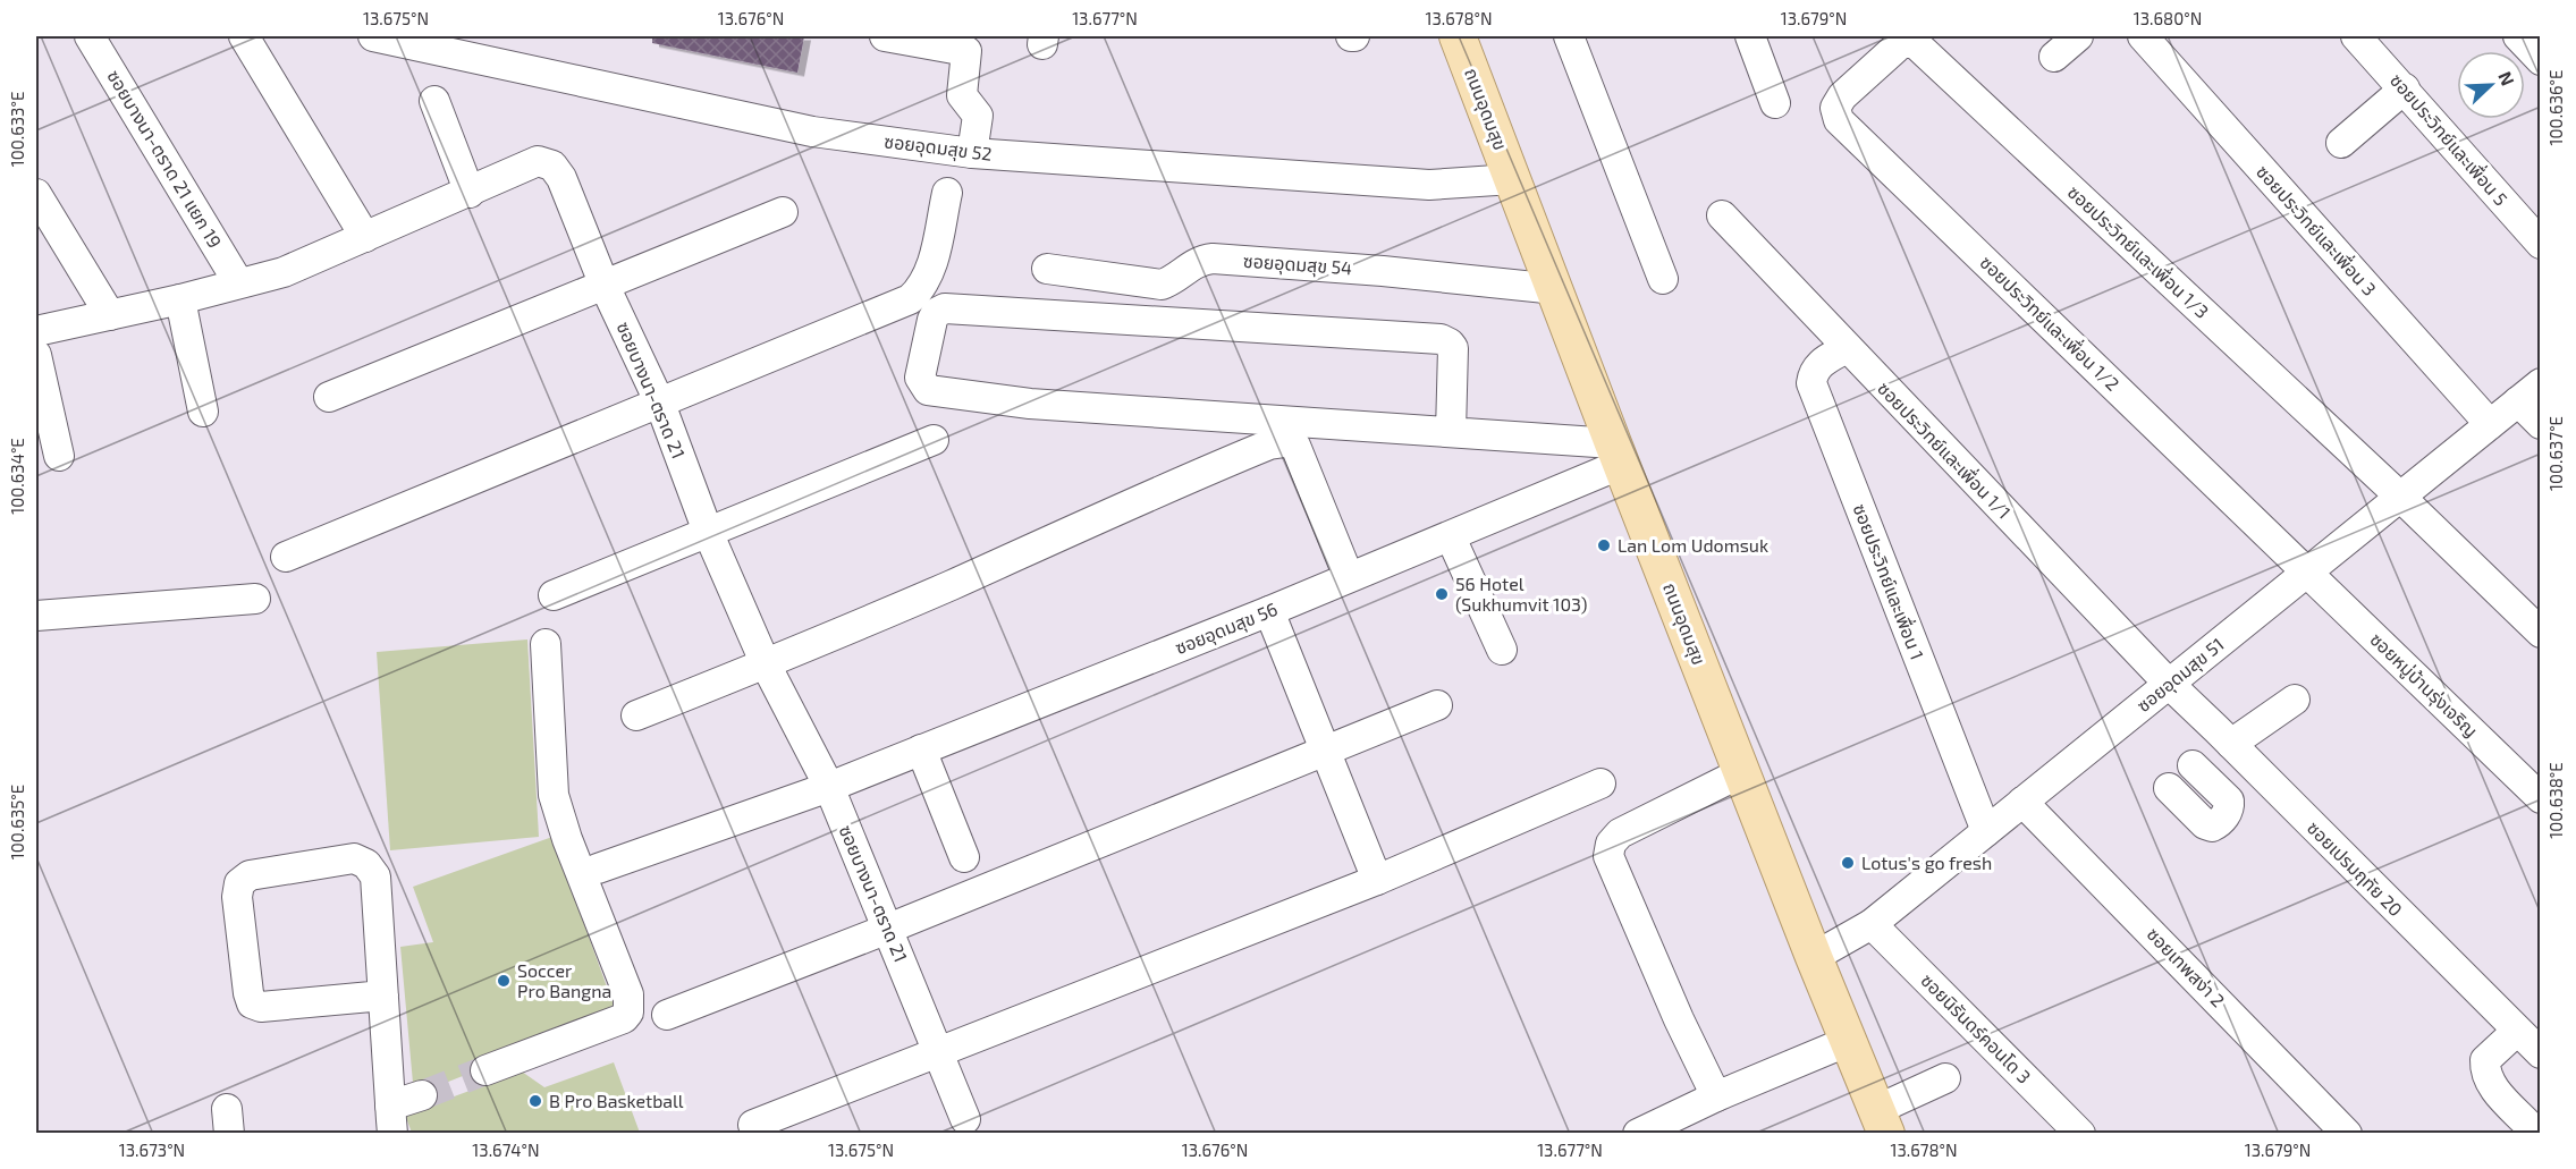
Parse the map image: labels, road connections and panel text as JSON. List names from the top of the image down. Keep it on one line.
{"streets":{"main road":["ถนนอุดมสุข"],"street":["ซอยประวิทย์และเพื่อน 5","ซอยอุดมสุข 52","ซอยบางนา-ตราด 21 แยก 19","ซอยประวิทย์และเพื่อน 3","ซอยประวิทย์และเพื่อน 1/3","ซอยอุดมสุข 54","ซอยประวิทย์และเพื่อน 1/2","ซอยบางนา-ตราด 21","ซอยประวิทย์และเพื่อน 1/1","ซอยประวิทย์และเพื่อน 1","ซอยอุดมสุข 56","ซอยอุดมสุข 51","ซอยหมู่บ้านรุ่งเจริญ","ซอยเปรมฤทัย 20","ซอยเทพสง่า 2","ซอยนิรันดร์คอนโด 3"]},"crossings":[["ถนนอุดมสุข","ซอยอุดมสุข 52"],["ถนนอุดมสุข","ซอยอุดมสุข 54"],["ถนนอุดมสุข","ซอยอุดมสุข 56"],["ถนนอุดมสุข","ซอยอุดมสุข 51"],["ซอยบางนา-ตราด 21 แยก 19","ซอยบางนา-ตราด 21"],["ซอยประวิทย์และเพื่อน 3","ซอยอุดมสุข 51"],["ซอยประวิทย์และเพื่อน 1/3","ซอยประวิทย์และเพื่อน 1/2"],["ซอยประวิทย์และเพื่อน 1/3","ซอยอุดมสุข 51"],["ซอยประวิทย์และเพื่อน 1/2","ซอยอุดมสุข 51"],["ซอยประวิทย์และเพื่อน 1/2","ซอยหมู่บ้านรุ่งเจริญ"],["ซอยบางนา-ตราด 21","ซอยอุดมสุข 56"],["ซอยประวิทย์และเพื่อน 1/1","ซอยประวิทย์และเพื่อน 1"],["ซอยประวิทย์และเพื่อน 1/1","ซอยอุดมสุข 51"],["ซอยประวิทย์และเพื่อน 1/1","ซอยเปรมฤทัย 20"],["ซอยประวิทย์และเพื่อน 1","ซอยอุดมสุข 51"],["ซอยอุดมสุข 51","ซอยหมู่บ้านรุ่งเจริญ"],["ซอยอุดมสุข 51","ซอยเปรมฤทัย 20"],["ซอยอุดมสุข 51","ซอยเทพสง่า 2"],["ซอยอุดมสุข 51","ซอยนิรันดร์คอนโด 3"]],"places":["Lan Lom Udomsuk","56 Hotel (Sukhumvit 103)","Lotus's go fresh","Soccer Pro Bangna","B Pro Basketball"],"north":"top right","coordinates":["13.675°N","13.676°N","13.677°N","13.678°N","13.679°N","13.680°N","100.636°E","100.633°E","100.637°E","100.634°E","100.638°E","100.635°E","13.673°N","13.674°N"]}
